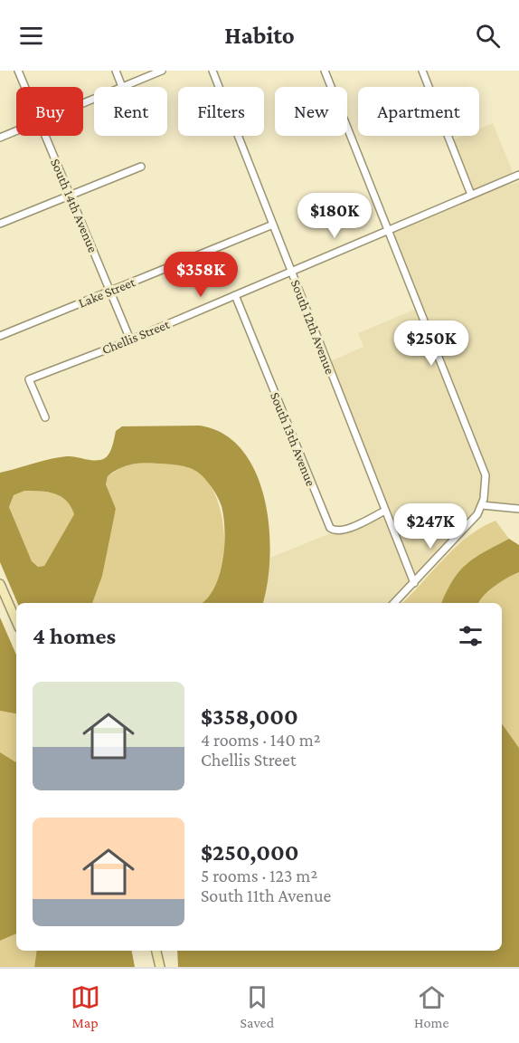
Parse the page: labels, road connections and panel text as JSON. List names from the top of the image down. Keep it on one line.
{"streets":{"street":["South 14th Avenue","Lake Street","South 12th Avenue","Chellis Street","South 13th Avenue"]},"crossings":[["South 14th Avenue","Lake Street"],["South 14th Avenue","Chellis Street"],["Lake Street","South 12th Avenue"],["South 12th Avenue","Chellis Street"],["South 12th Avenue","South 13th Avenue"],["Chellis Street","South 13th Avenue"]],"page":{"header":"Habito","chip":["Buy","Rent","Filters","New","Apartment"],"price":["$180K","$358K","$250K","$247K"],"heading":"4 homes","list":[{"name":"$358,000","note":"4 rooms · 140 m² · Chellis Street"},{"name":"$250,000","note":"5 rooms · 123 m² · South 11th Avenue"}],"tabs":["Map","Saved","Home"]}}
